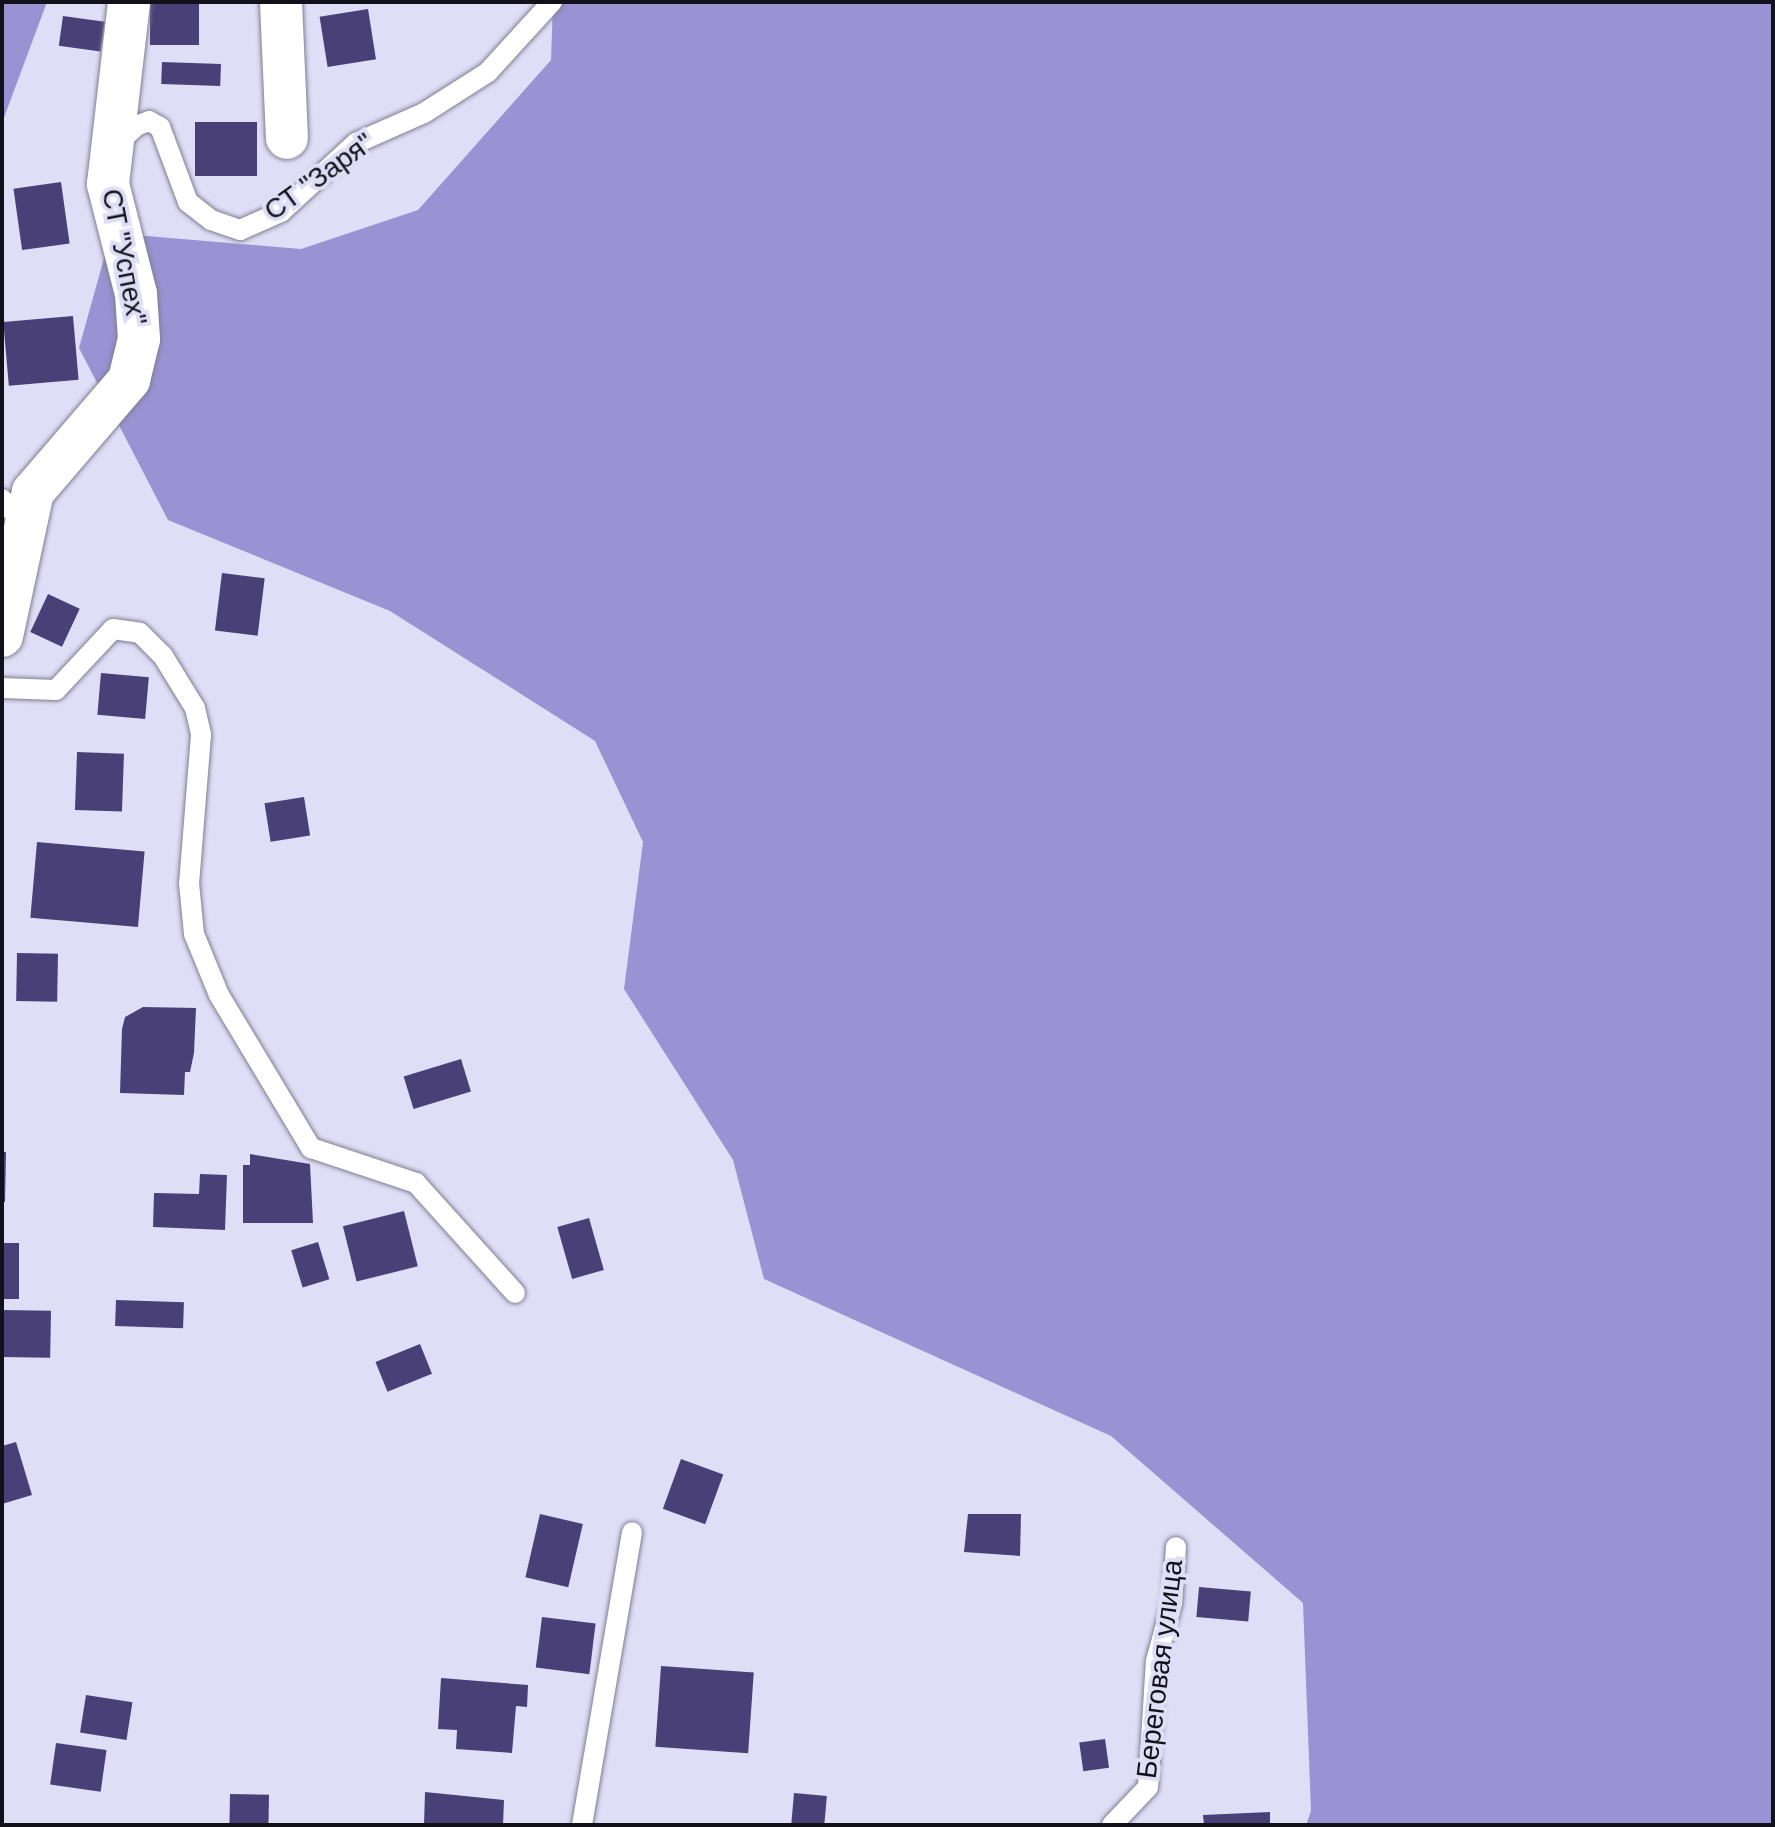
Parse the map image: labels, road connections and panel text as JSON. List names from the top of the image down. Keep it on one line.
{"streets":{"street":["СТ \"Успех\""],"lane":["СТ \"Заря\"","Береговая улица"]},"crossings":[["СТ \"Заря\"","СТ \"Успех\""]]}
